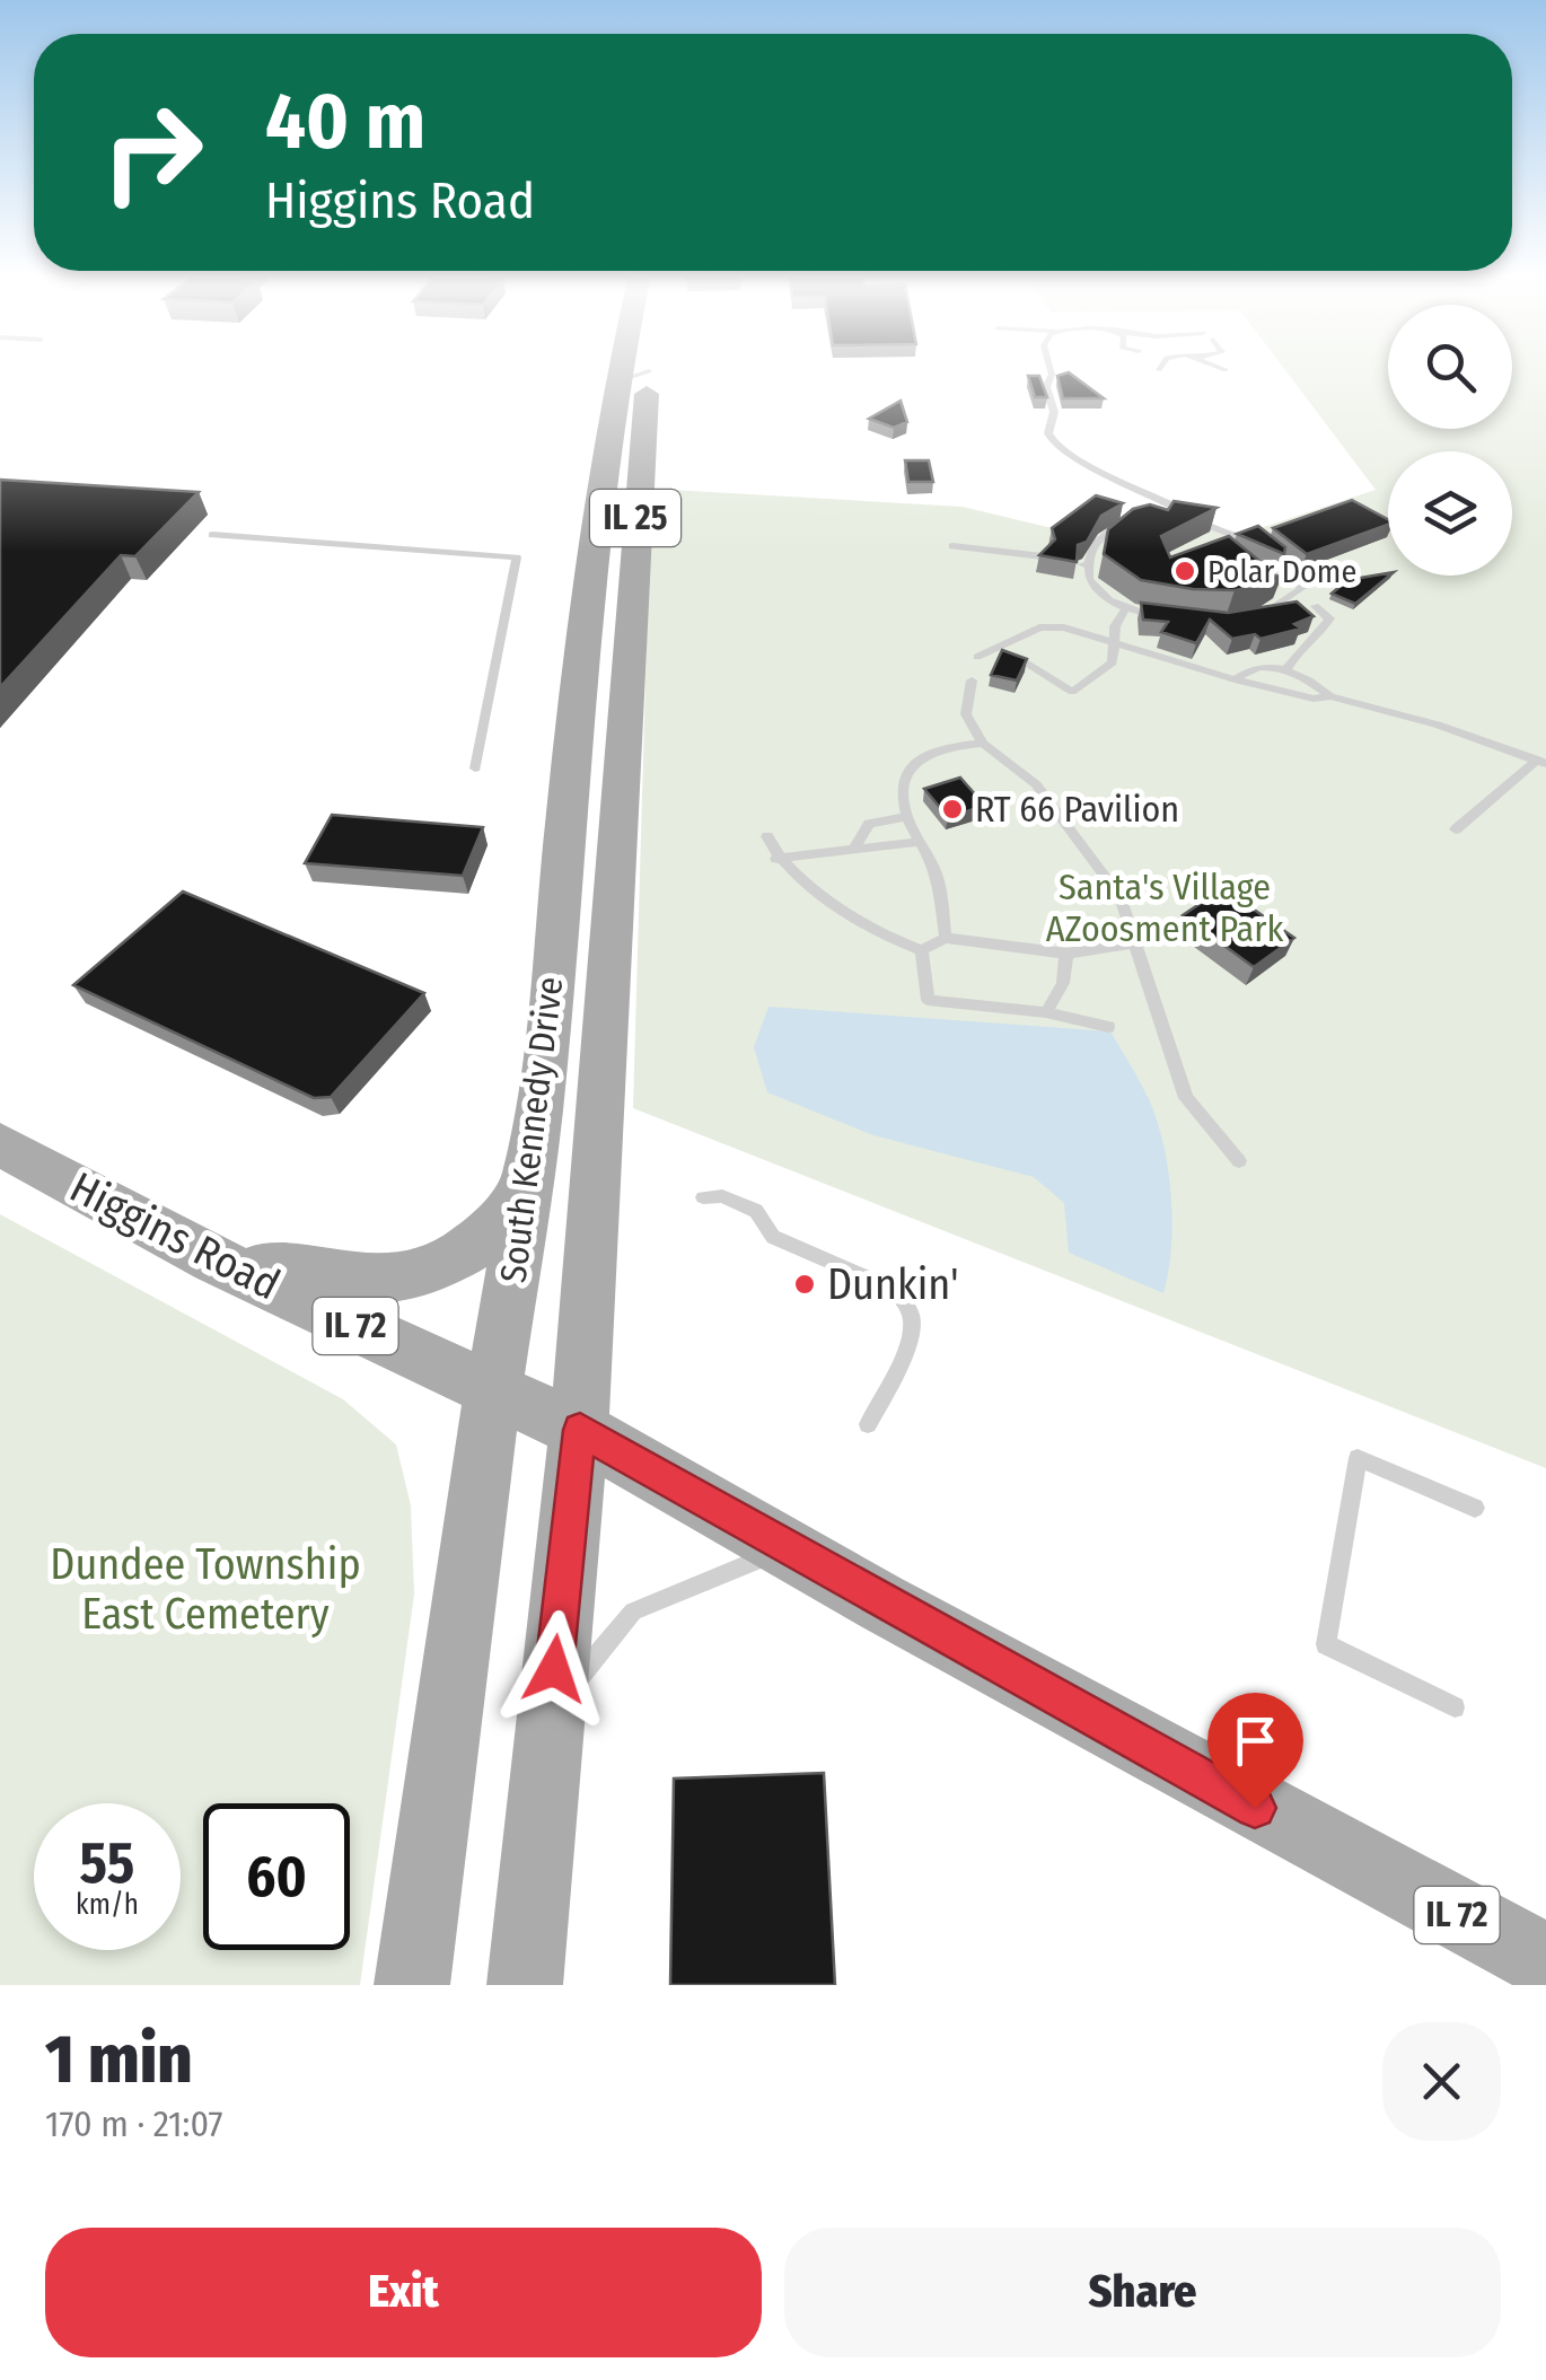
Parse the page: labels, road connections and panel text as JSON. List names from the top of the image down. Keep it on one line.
{"streets":{"main road":["IL 25","South Kennedy Drive","Higgins Road","IL 72"]},"crossings":[["South Kennedy Drive","Higgins Road"]],"parks":["Santa's Village AZoosment Park","Dundee Township East Cemetery"],"places":["Polar Dome","RT 66 Pavilion","Dunkin'"],"page":{"turn":["40 m","Higgins Road"],"speed":"55 km/h","limit":"60","heading":["1 min","170 m · 21:07"],"buttons":["Exit","Share"]}}
